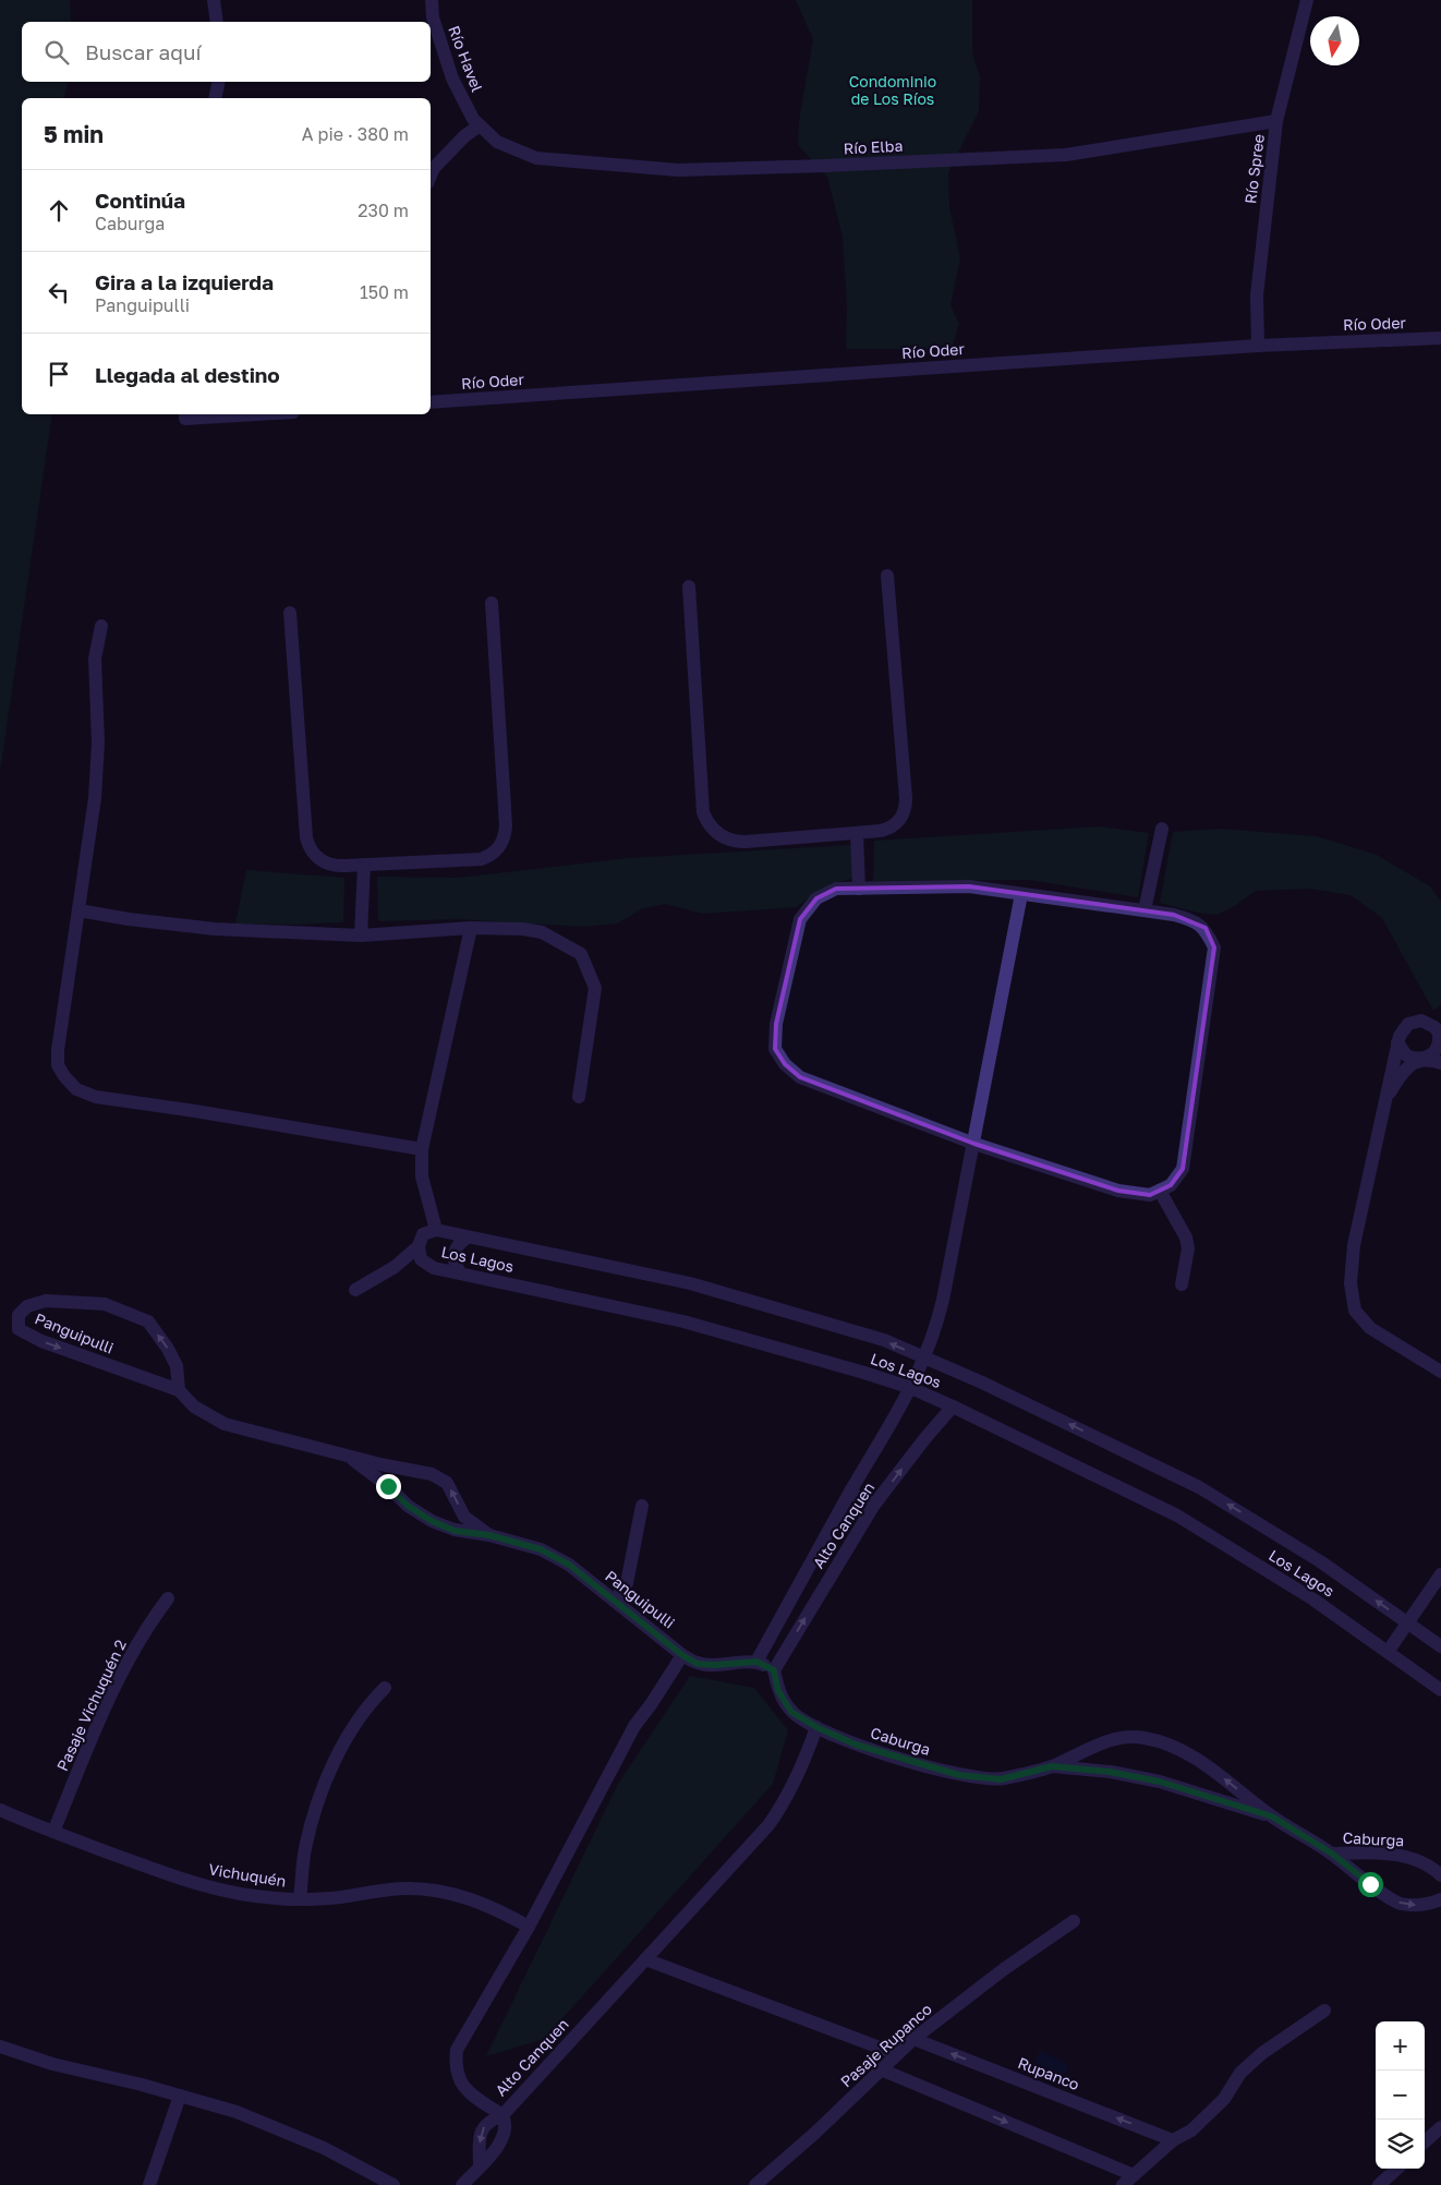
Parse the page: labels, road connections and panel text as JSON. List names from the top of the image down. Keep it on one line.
{"streets":{"street":["Río Havel","Río Elba","Río Spree","Río Oder","Los Lagos","Panguipulli","Alto Canquen","Pasaje Vichuquén 2","Caburga","Vichuquén","Pasaje Rupanco","Rupanco"]},"crossings":[["Río Havel","Río Elba"],["Río Elba","Río Spree"],["Río Spree","Río Oder"],["Los Lagos","Alto Canquen"],["Panguipulli","Alto Canquen"],["Alto Canquen","Caburga"],["Alto Canquen","Vichuquén"],["Pasaje Vichuquén 2","Vichuquén"],["Pasaje Rupanco","Rupanco"]],"parks":["Condominio de Los Ríos"],"north":"bottom","page":{"search":"Buscar aquí","heading":["5 min","A pie · 380 m"],"list":[["Continúa","Caburga","230 m"],["Gira a la izquierda","Panguipulli","150 m"],"Llegada al destino"],"map_buttons":["+","−"]}}
